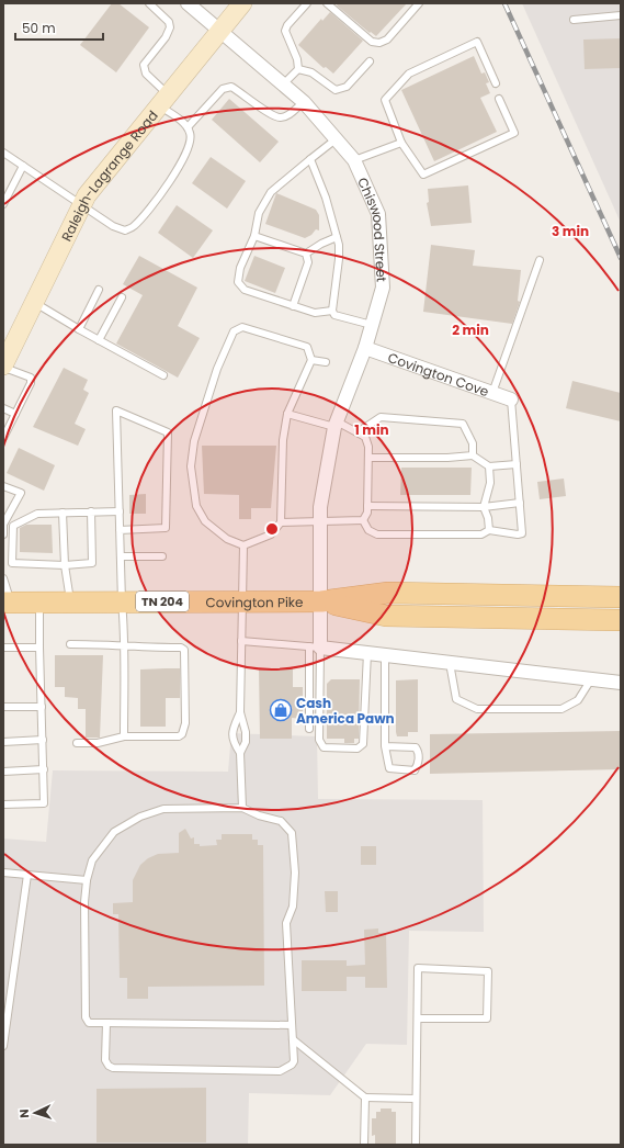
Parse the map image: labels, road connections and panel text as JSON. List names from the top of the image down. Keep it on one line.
{"streets":{"main road":["Raleigh-Lagrange Road","TN 204","Covington Pike"],"street":["Chiswood Street","Covington Cove"]},"crossings":[["Raleigh-Lagrange Road","Chiswood Street"],["Chiswood Street","Covington Cove"],["Chiswood Street","Covington Pike"]],"places":{"shop":["Cash America Pawn"]},"scale_bar":"50 m","north":"left","rings":["3 min","2 min","1 min"]}
